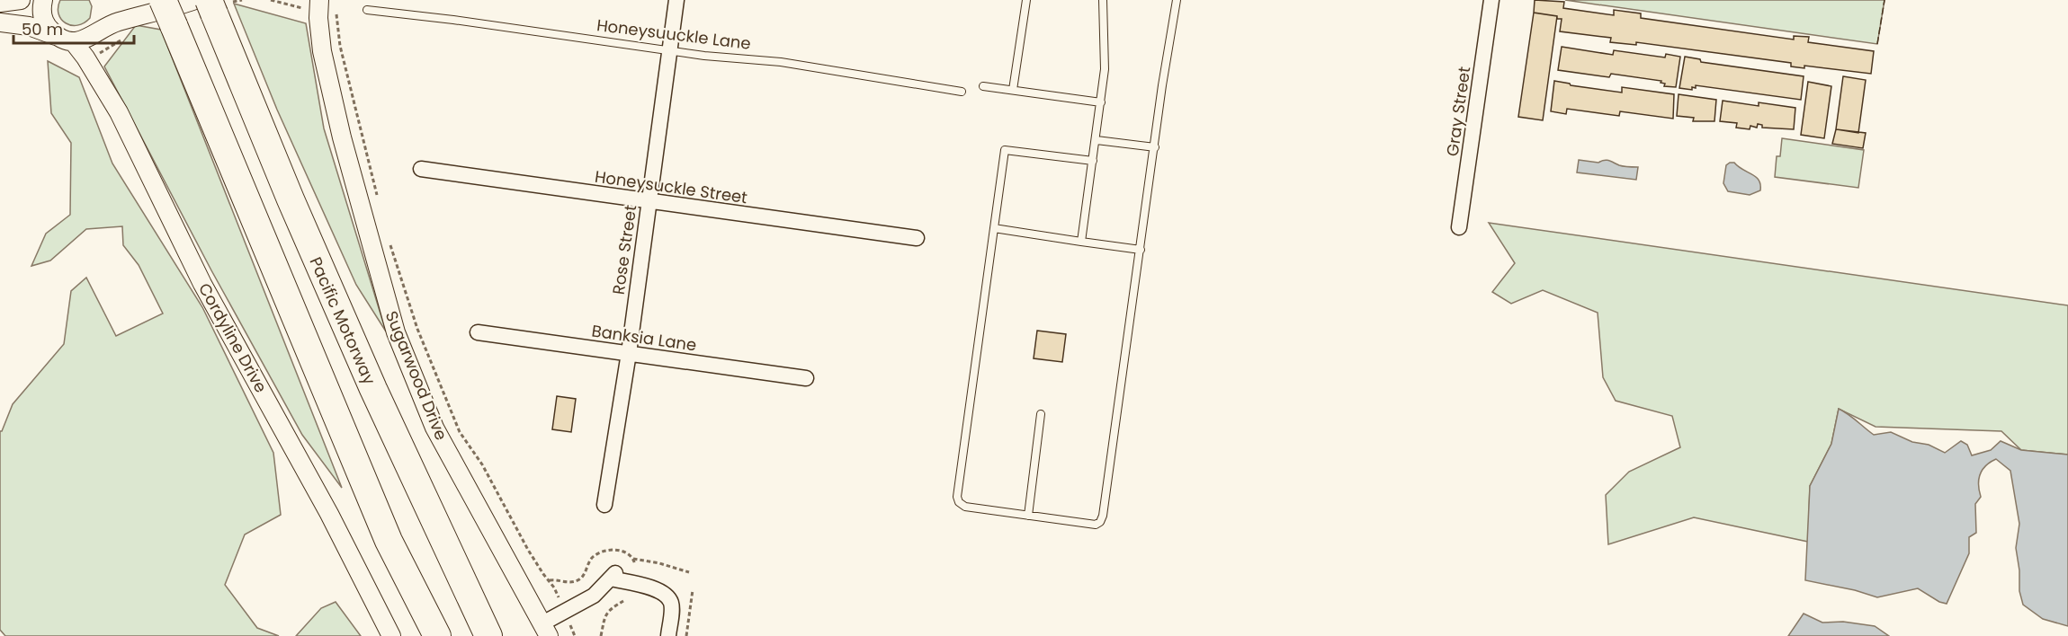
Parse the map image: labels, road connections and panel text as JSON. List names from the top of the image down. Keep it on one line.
{"streets":{"highway":["Pacific Motorway"],"street":["Gray Street","Honeysuckle Street","Rose Street","Cordyline Drive","Banksia Lane","Sugarwood Drive"],"lane":["Honeysuuckle Lane"]},"crossings":[["Honeysuuckle Lane","Rose Street"],["Honeysuckle Street","Rose Street"],["Rose Street","Banksia Lane"]],"scale_bar":"50 m"}
